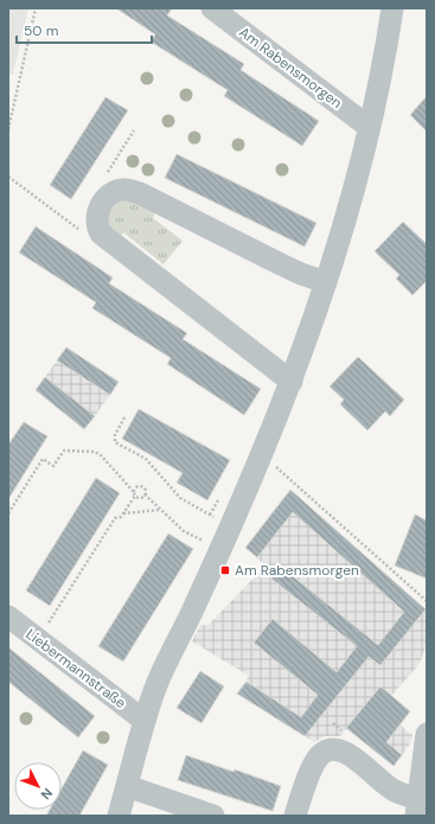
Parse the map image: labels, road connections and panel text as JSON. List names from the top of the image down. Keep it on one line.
{"streets":{"street":["Am Rabensmorgen","Liebermannstraße"]},"places":{"transit":["Am Rabensmorgen"]},"scale_bar":"50 m","north":"bottom right"}
